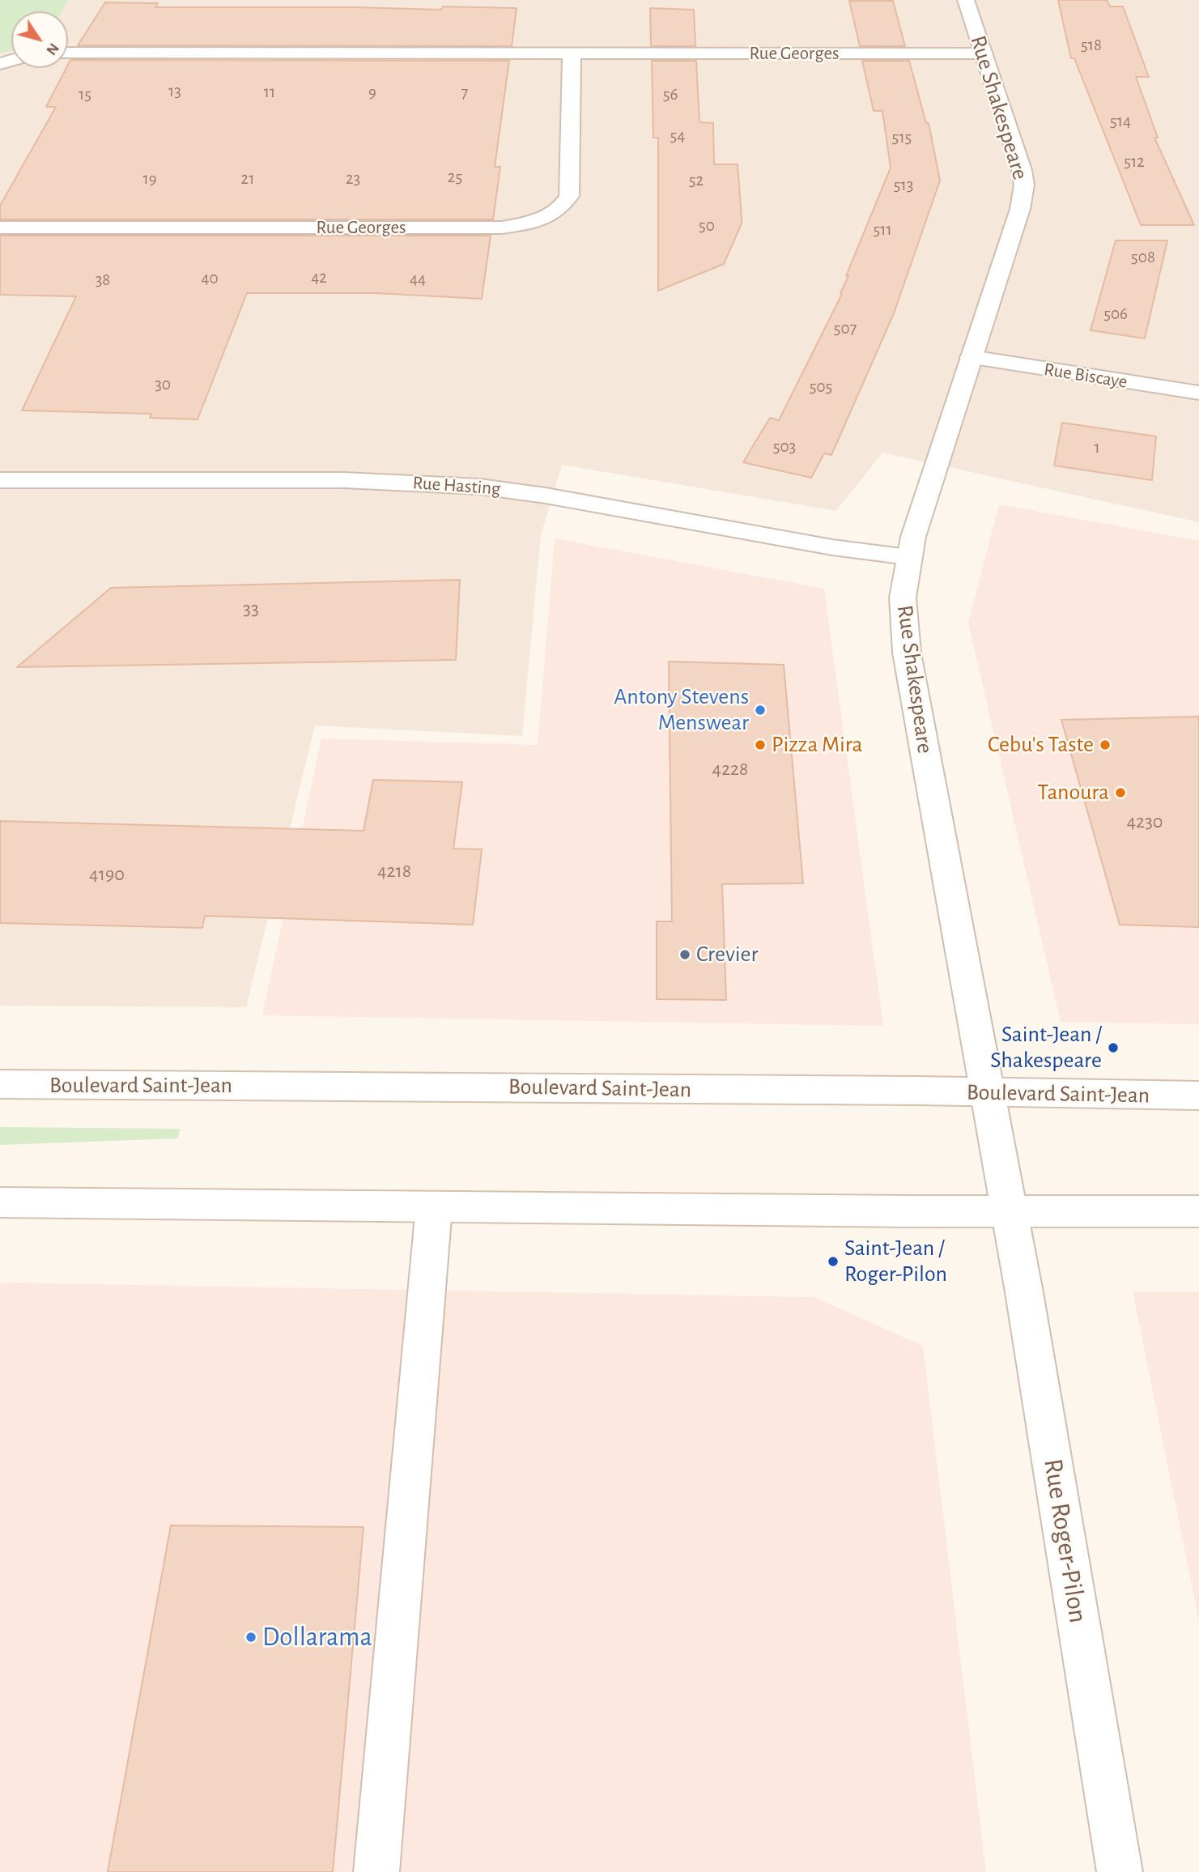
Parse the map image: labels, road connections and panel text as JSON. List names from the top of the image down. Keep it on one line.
{"streets":{"street":["Rue Georges","Rue Shakespeare","Rue Biscaye","Rue Hasting","Boulevard Saint-Jean","Rue Roger-Pilon"]},"crossings":[["Rue Georges","Rue Shakespeare"],["Rue Shakespeare","Rue Biscaye"],["Rue Shakespeare","Rue Hasting"],["Rue Shakespeare","Boulevard Saint-Jean"],["Rue Shakespeare","Rue Roger-Pilon"]],"places":["Antony Stevens Menswear","Pizza Mira","Cebu's Taste","Tanoura","Crevier","Saint-Jean / Shakespeare","Saint-Jean / Roger-Pilon","Dollarama"],"house_numbers":["518","13","11","9","7","15","56","514","54","515","512","25","19","21","23","52","513","50","511","508","42","40","44","38","506","507","30","505","503","1","33","4228","4230","4218","4190"],"north":"bottom right"}
